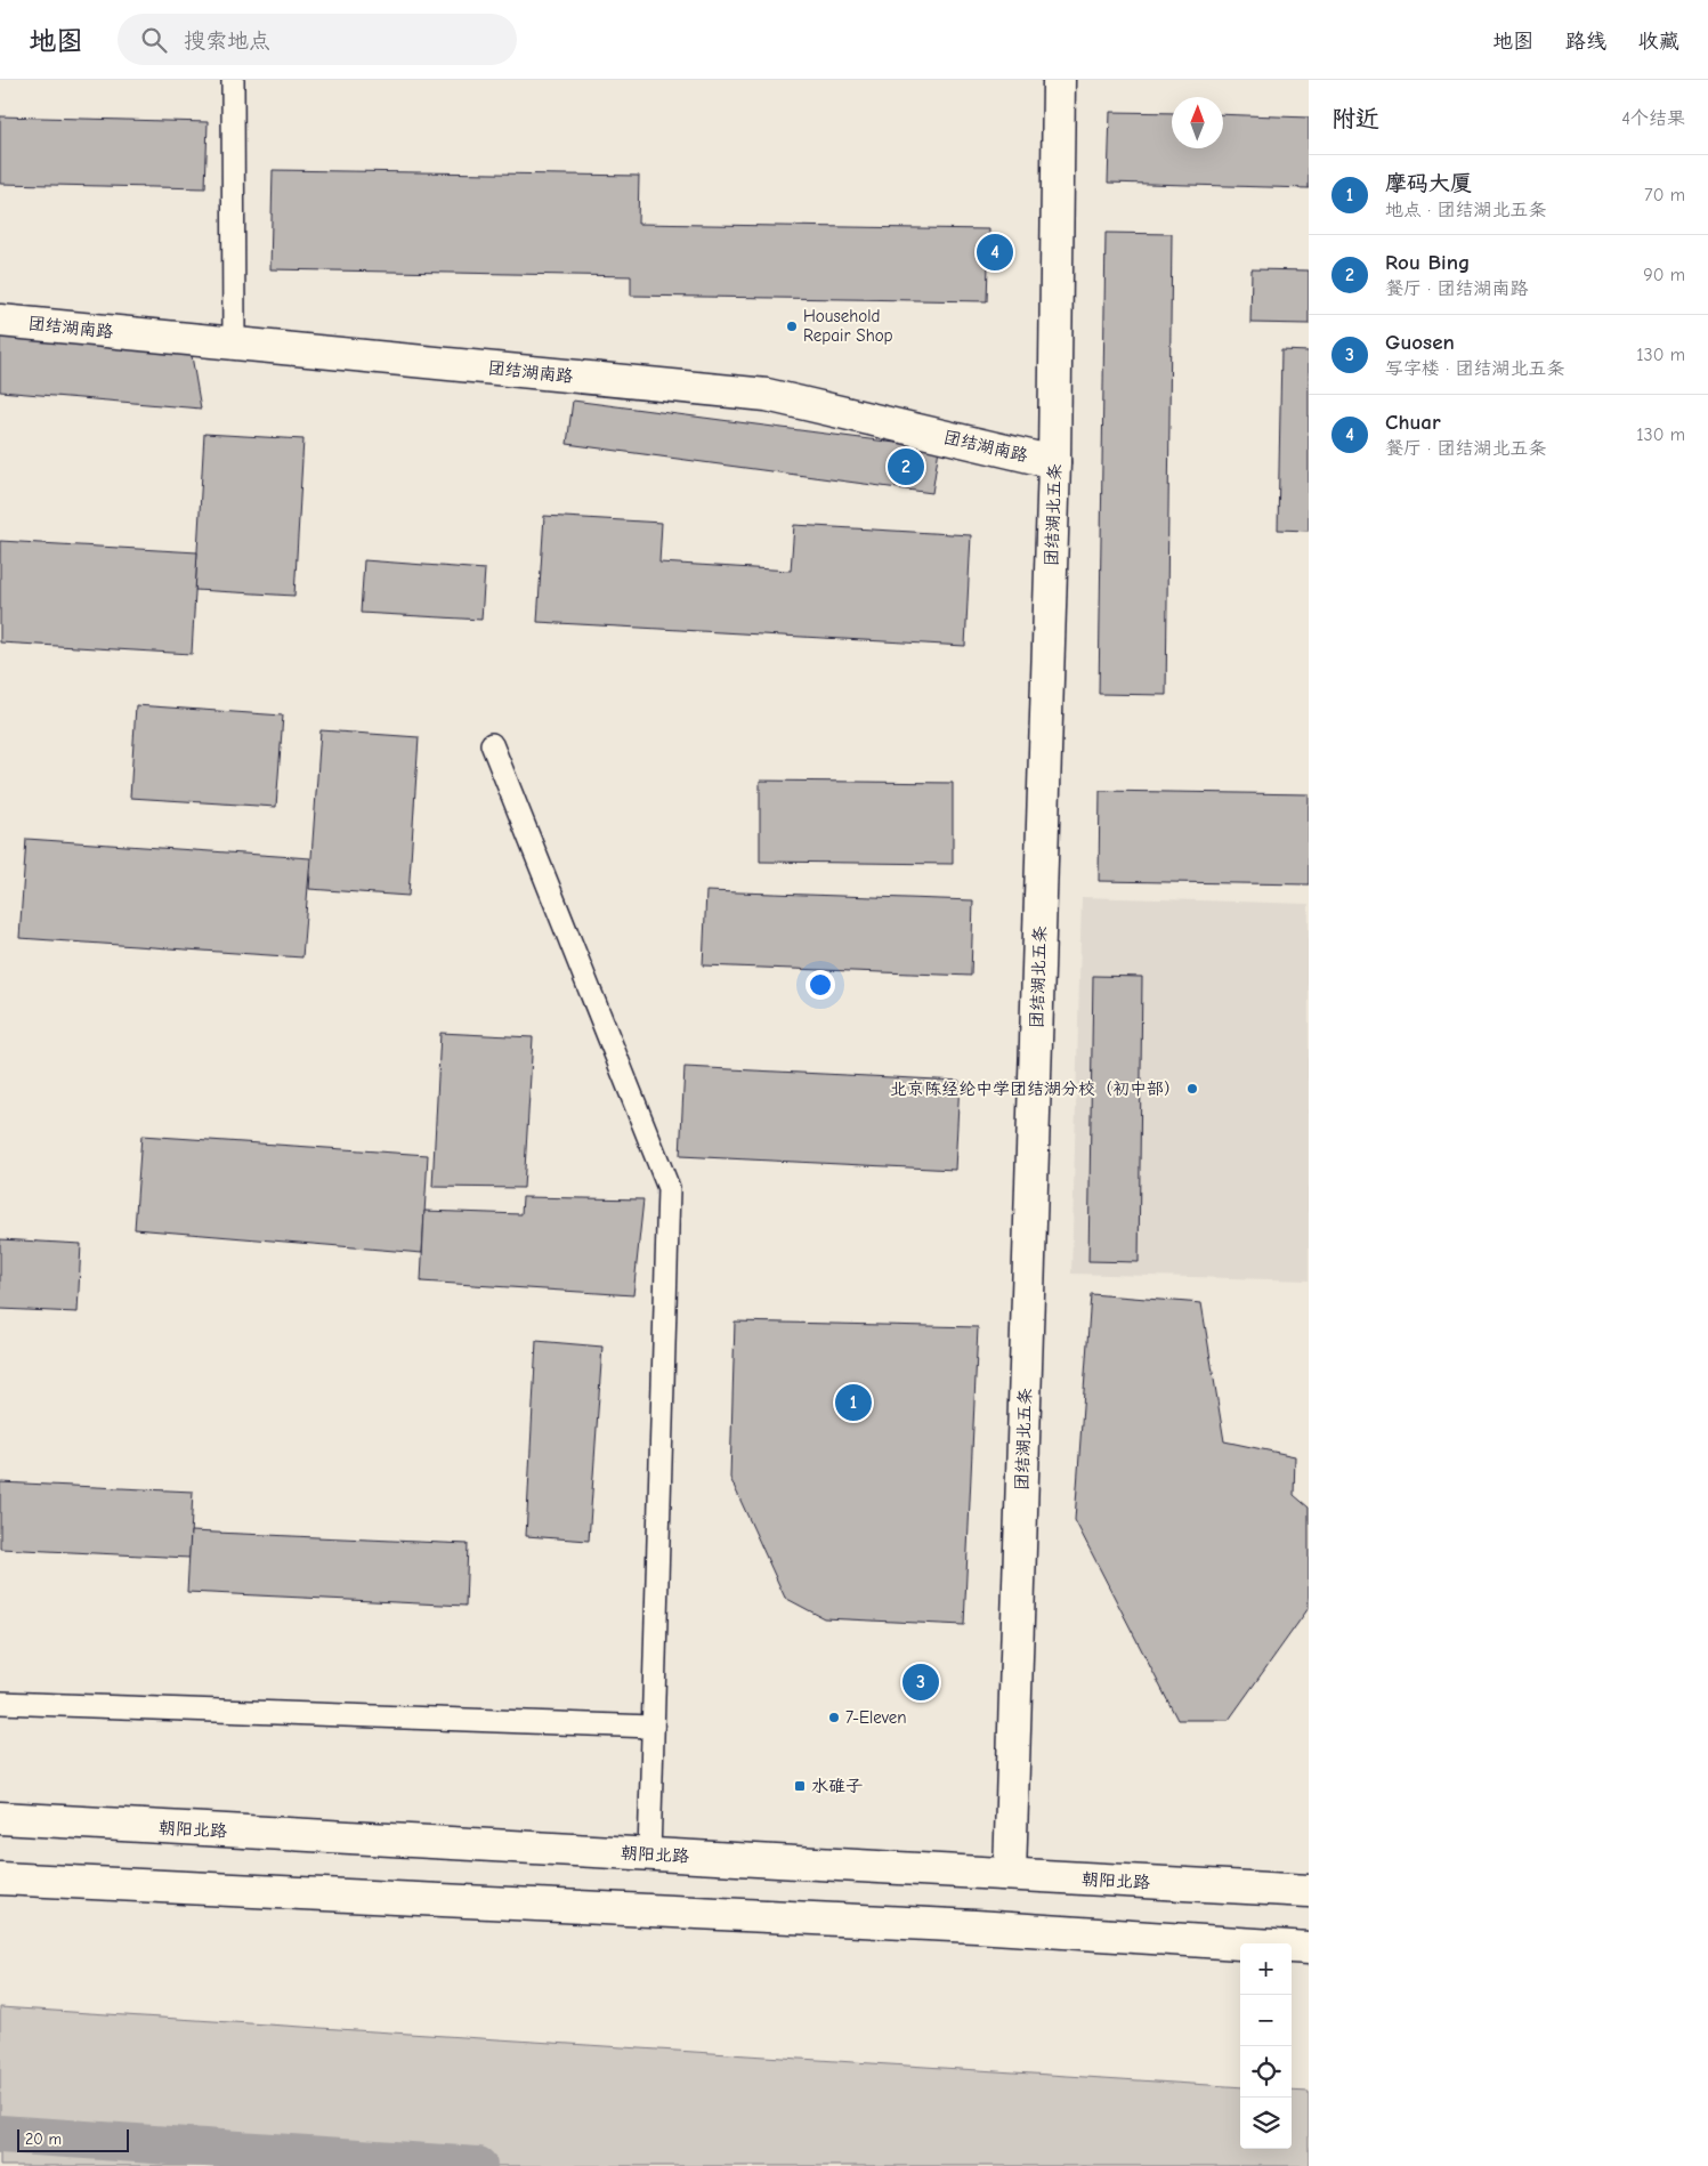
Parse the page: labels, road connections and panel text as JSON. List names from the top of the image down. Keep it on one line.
{"streets":{"street":["团结湖南路","团结湖北五条","朝阳北路"]},"crossings":[["团结湖南路","团结湖北五条"],["团结湖北五条","朝阳北路"]],"places":{"other":["Household Repair Shop","北京陈经纶中学团结湖分校（初中部）","7-Eleven"],"transit":["水碓子"]},"scale_bar":"20 m","north":"top","page":{"header":"地图","search":"搜索地点","nav":["地图","路线","收藏"],"heading":["附近","4个结果"],"list":[{"mark":"1","name":"摩码大厦","note":"地点 · 团结湖北五条","value":"70 m"},{"mark":"2","name":"Rou Bing","note":"餐厅 · 团结湖南路","value":"90 m"},{"mark":"3","name":"Guosen","note":"写字楼 · 团结湖北五条","value":"130 m"},{"mark":"4","name":"Chuar","note":"餐厅 · 团结湖北五条","value":"130 m"}],"pins":["4","2","1","3"],"map_buttons":["+","−"],"scale":"20 m"}}
